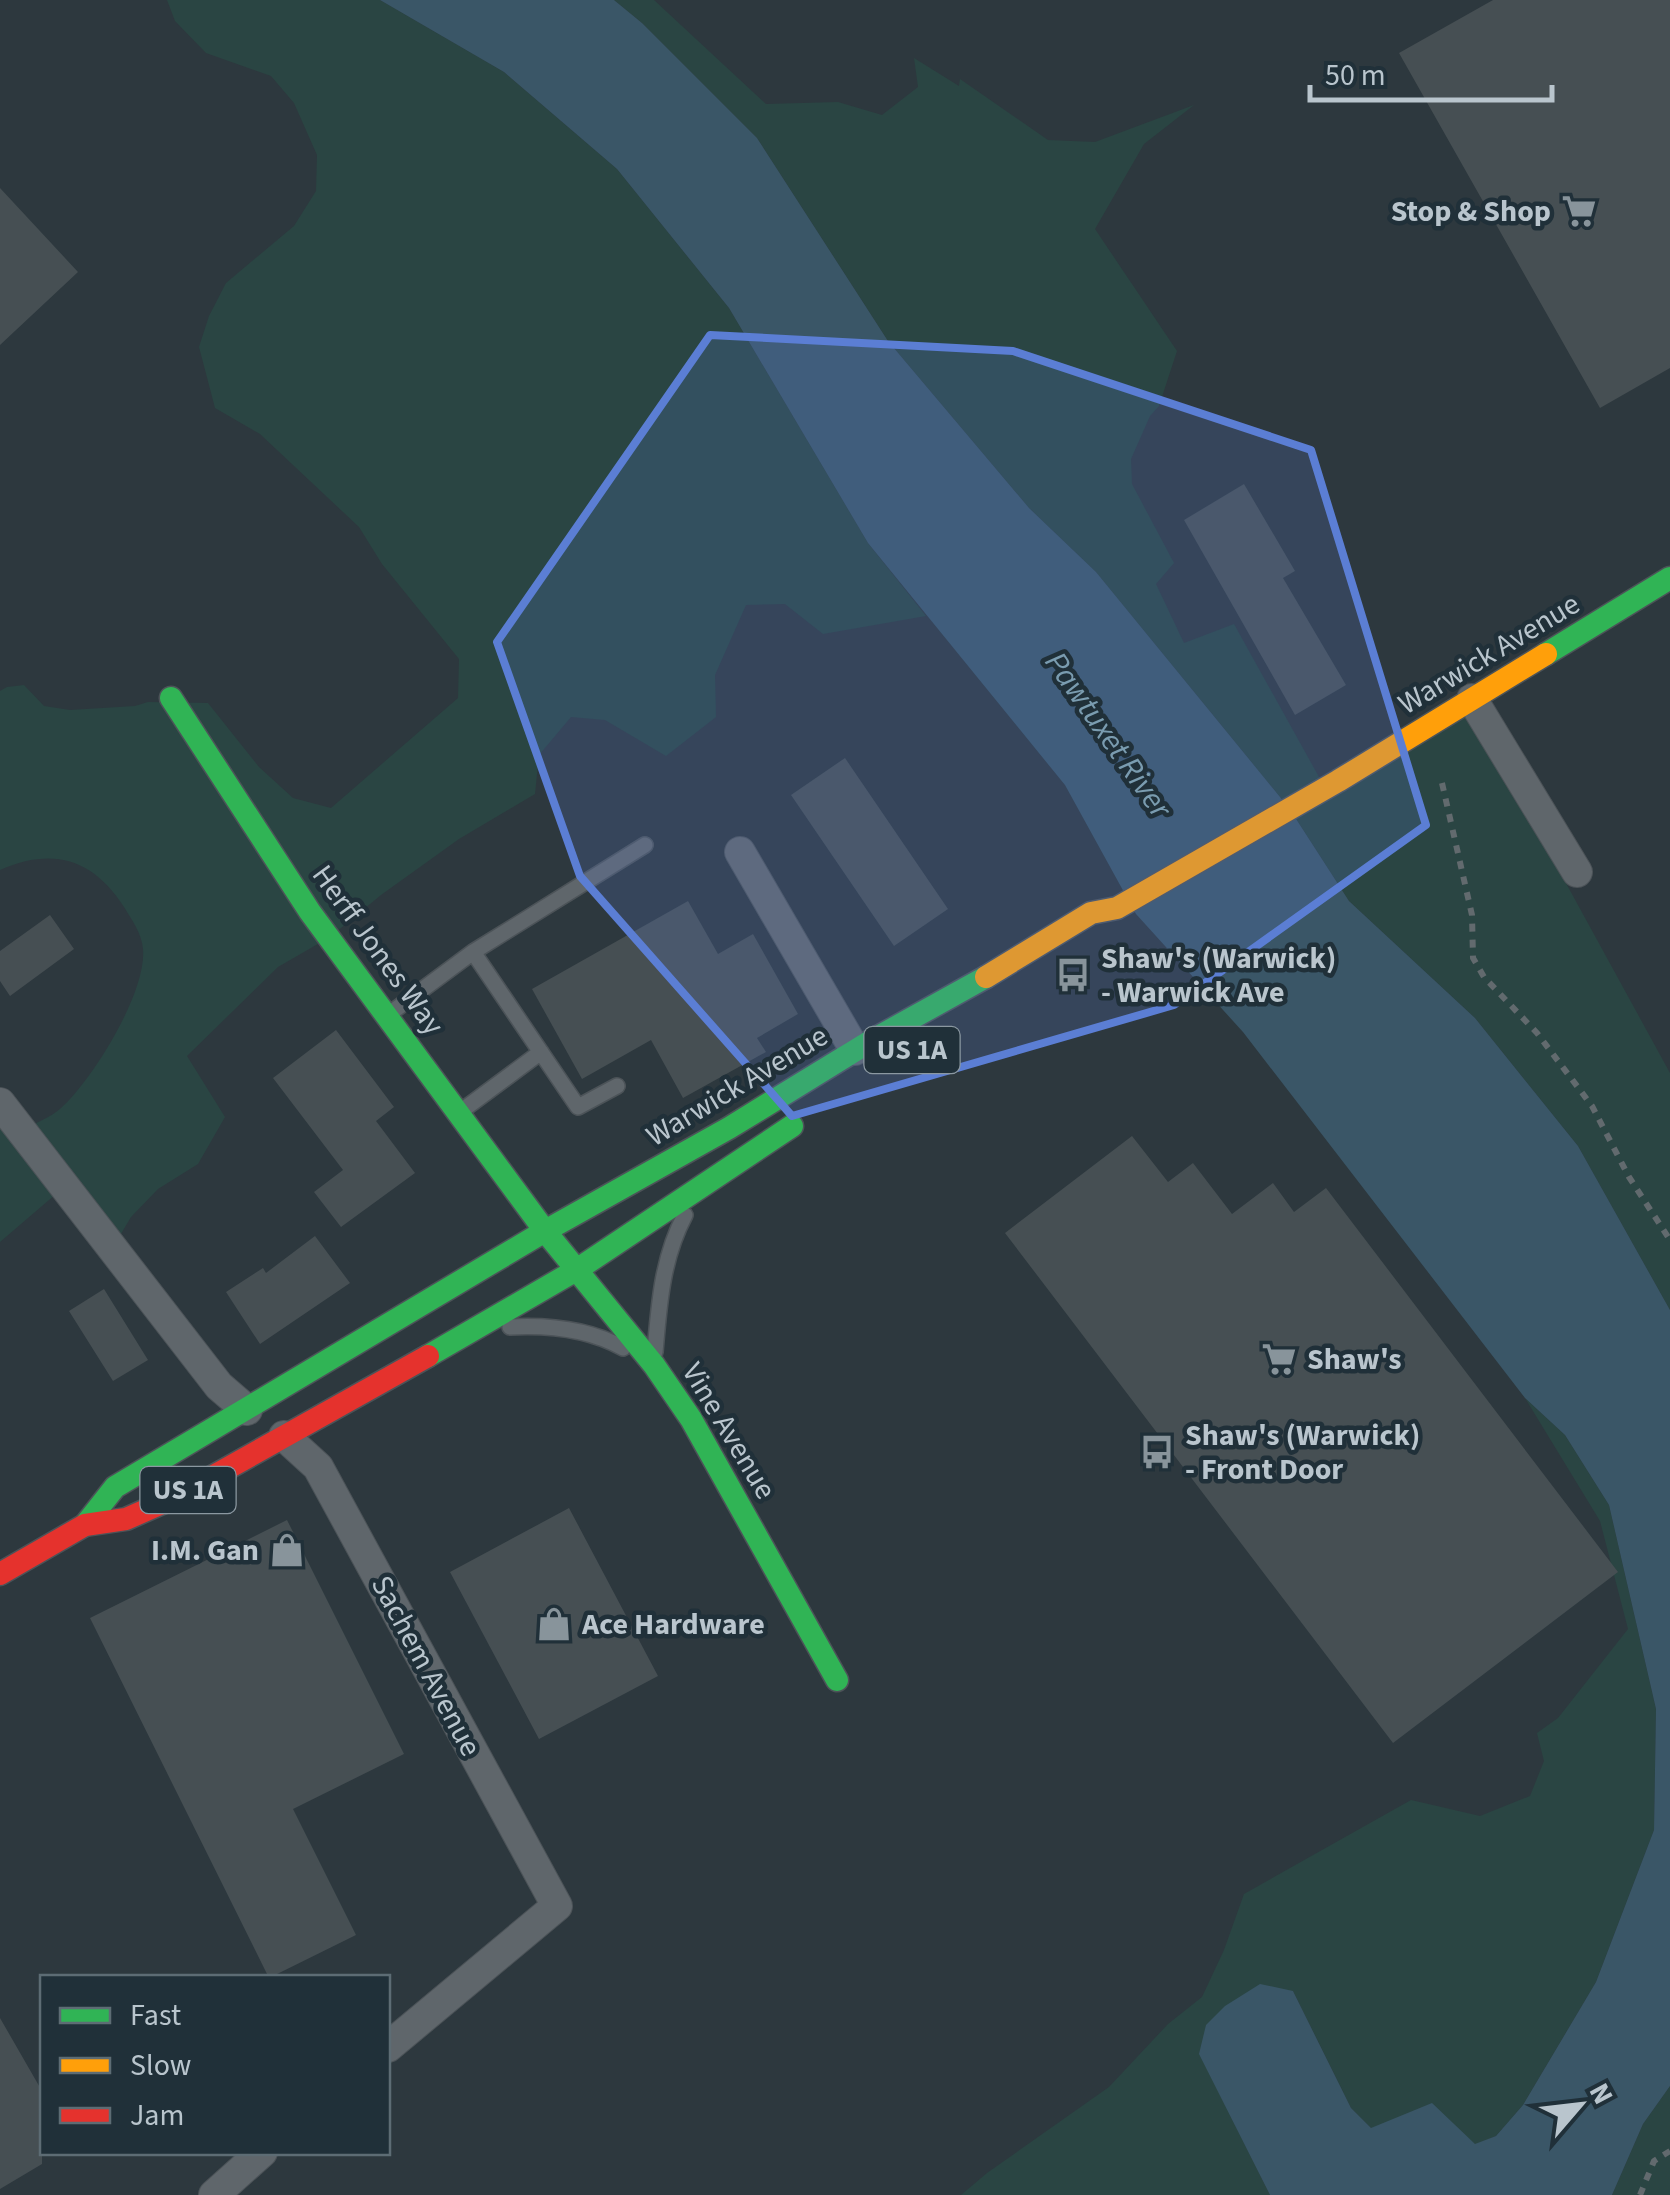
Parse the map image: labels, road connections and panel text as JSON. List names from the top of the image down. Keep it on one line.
{"streets":{"main road":["Warwick Avenue","Herff Jones Way","US 1A","Vine Avenue"],"street":["Sachem Avenue"]},"crossings":[["Warwick Avenue","Herff Jones Way"],["Warwick Avenue","US 1A"],["Warwick Avenue","Vine Avenue"],["Warwick Avenue","Sachem Avenue"],["Herff Jones Way","Vine Avenue"]],"water":["Pawtuxet River"],"places":{"supermarket":["Stop & Shop","Shaw's"],"bus stop":["Shaw's (Warwick) - Warwick Ave","Shaw's (Warwick) - Front Door"],"shop":["I.M. Gan","Ace Hardware"]},"legend":["Fast","Slow","Jam"],"scale_bar":"50 m","north":"top right"}
